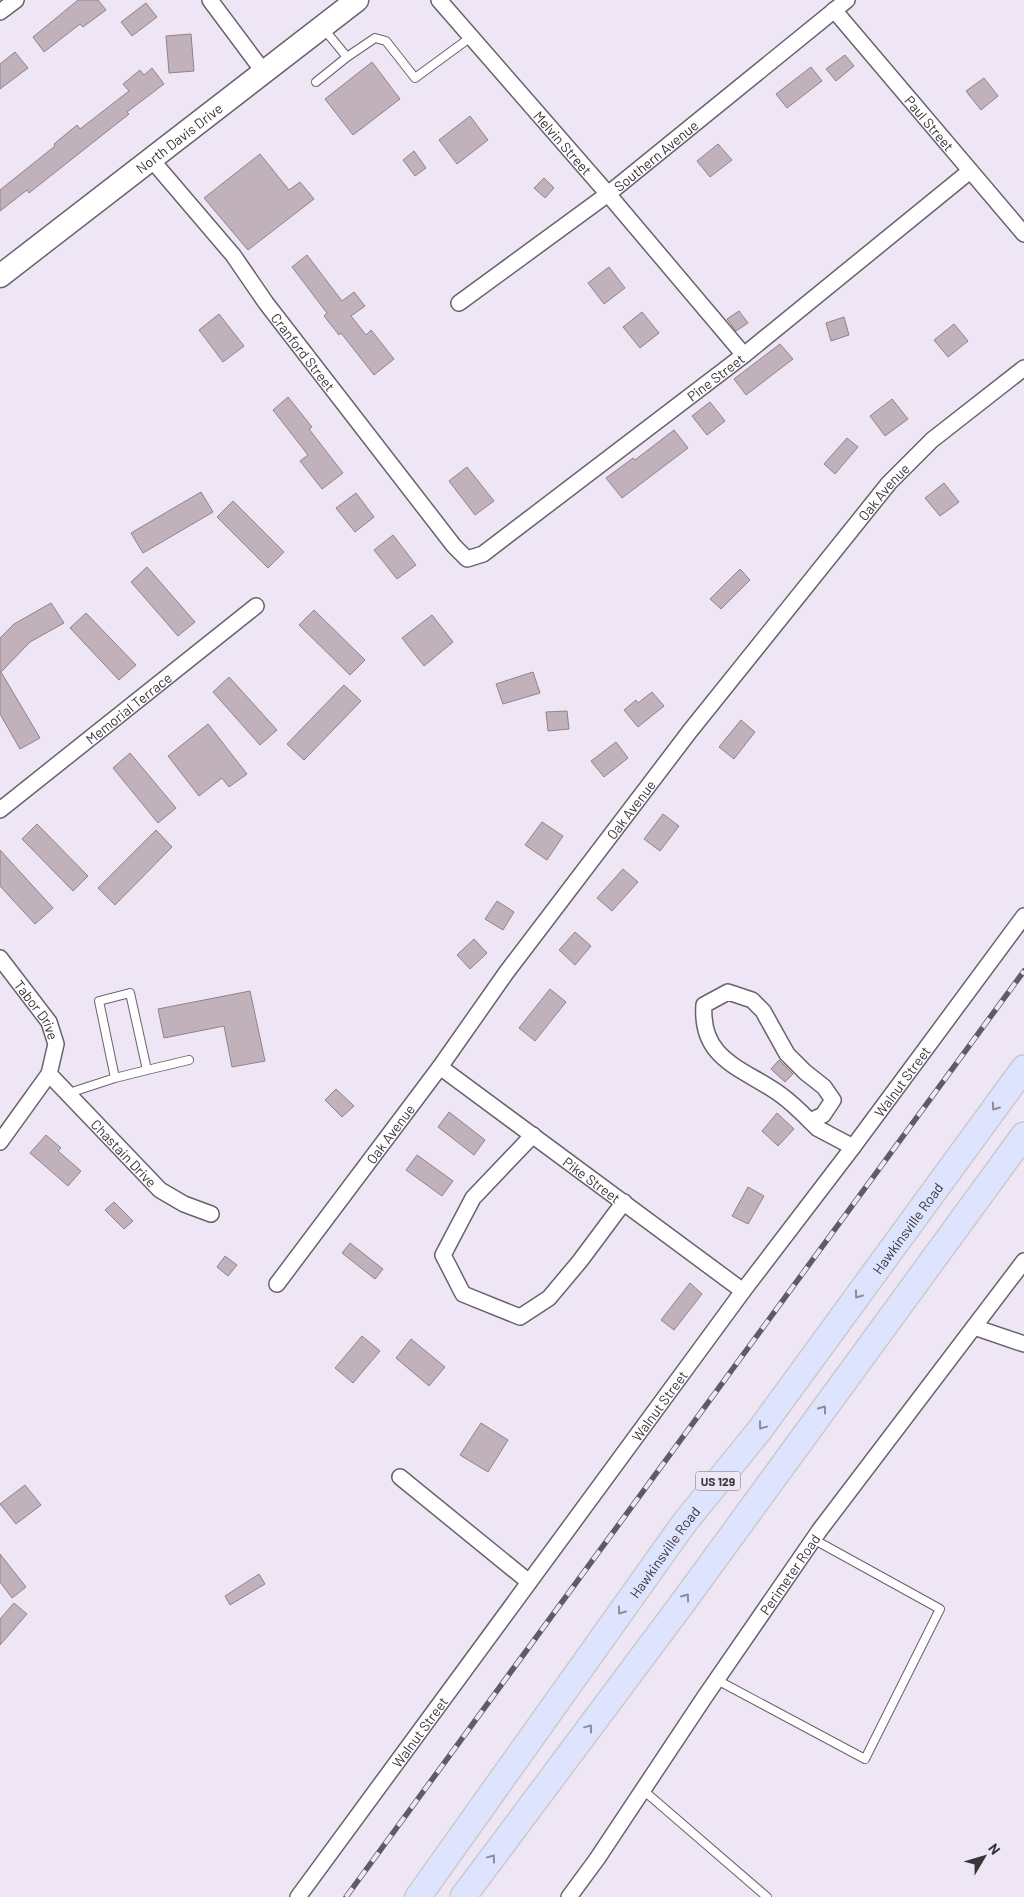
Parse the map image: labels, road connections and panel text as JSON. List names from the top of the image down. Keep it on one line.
{"streets":{"main road":["North Davis Drive","Hawkinsville Road","US 129"],"street":["Paul Street","Melvin Street","Southern Avenue","Cranford Street","Pine Street","Oak Avenue","Memorial Terrace","Tabor Drive","Walnut Street","Chastain Drive","Pike Street","Perimeter Road"]},"crossings":[["Paul Street","Southern Avenue"],["Paul Street","Pine Street"],["North Davis Drive","Cranford Street"],["Melvin Street","Southern Avenue"],["Melvin Street","Pine Street"],["Cranford Street","Pine Street"],["Oak Avenue","Pike Street"],["Tabor Drive","Chastain Drive"],["Walnut Street","Pike Street"]],"north":"top right"}
